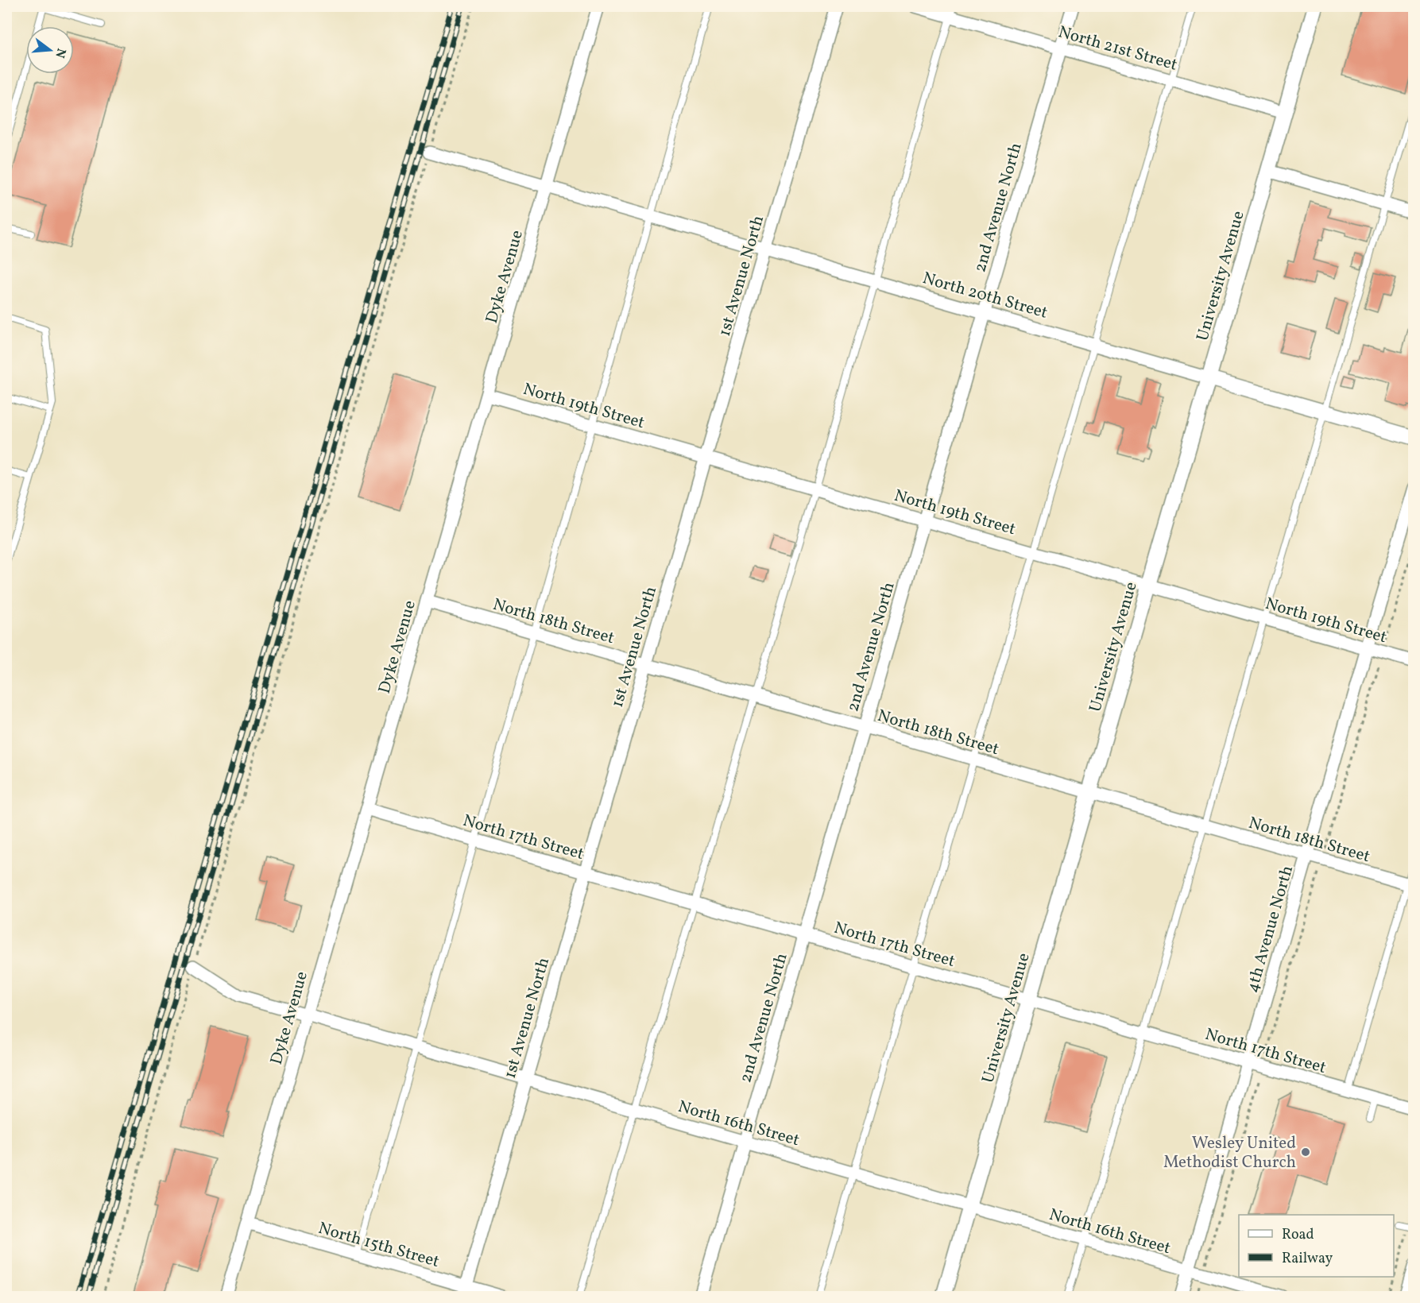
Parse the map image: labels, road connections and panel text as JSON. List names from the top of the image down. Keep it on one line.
{"streets":{"street":["North 21st Street","2nd Avenue North","1st Avenue North","University Avenue","Dyke Avenue","North 20th Street","North 19th Street","North 18th Street","North 17th Street","4th Avenue North","North 16th Street","North 15th Street"]},"crossings":[["North 21st Street","2nd Avenue North"],["North 21st Street","University Avenue"],["2nd Avenue North","North 20th Street"],["2nd Avenue North","North 19th Street"],["2nd Avenue North","North 18th Street"],["2nd Avenue North","North 17th Street"],["2nd Avenue North","North 16th Street"],["1st Avenue North","North 20th Street"],["1st Avenue North","North 19th Street"],["1st Avenue North","North 18th Street"],["1st Avenue North","North 17th Street"],["1st Avenue North","North 16th Street"],["1st Avenue North","North 15th Street"],["University Avenue","North 20th Street"],["University Avenue","North 19th Street"],["University Avenue","North 18th Street"],["University Avenue","North 17th Street"],["University Avenue","North 16th Street"],["Dyke Avenue","North 20th Street"],["Dyke Avenue","North 19th Street"],["Dyke Avenue","North 18th Street"],["Dyke Avenue","North 17th Street"],["Dyke Avenue","North 16th Street"],["Dyke Avenue","North 15th Street"],["North 19th Street","4th Avenue North"],["North 18th Street","4th Avenue North"],["North 17th Street","4th Avenue North"],["4th Avenue North","North 16th Street"]],"places":["Wesley United Methodist Church"],"legend":["Road","Railway"],"north":"right"}
